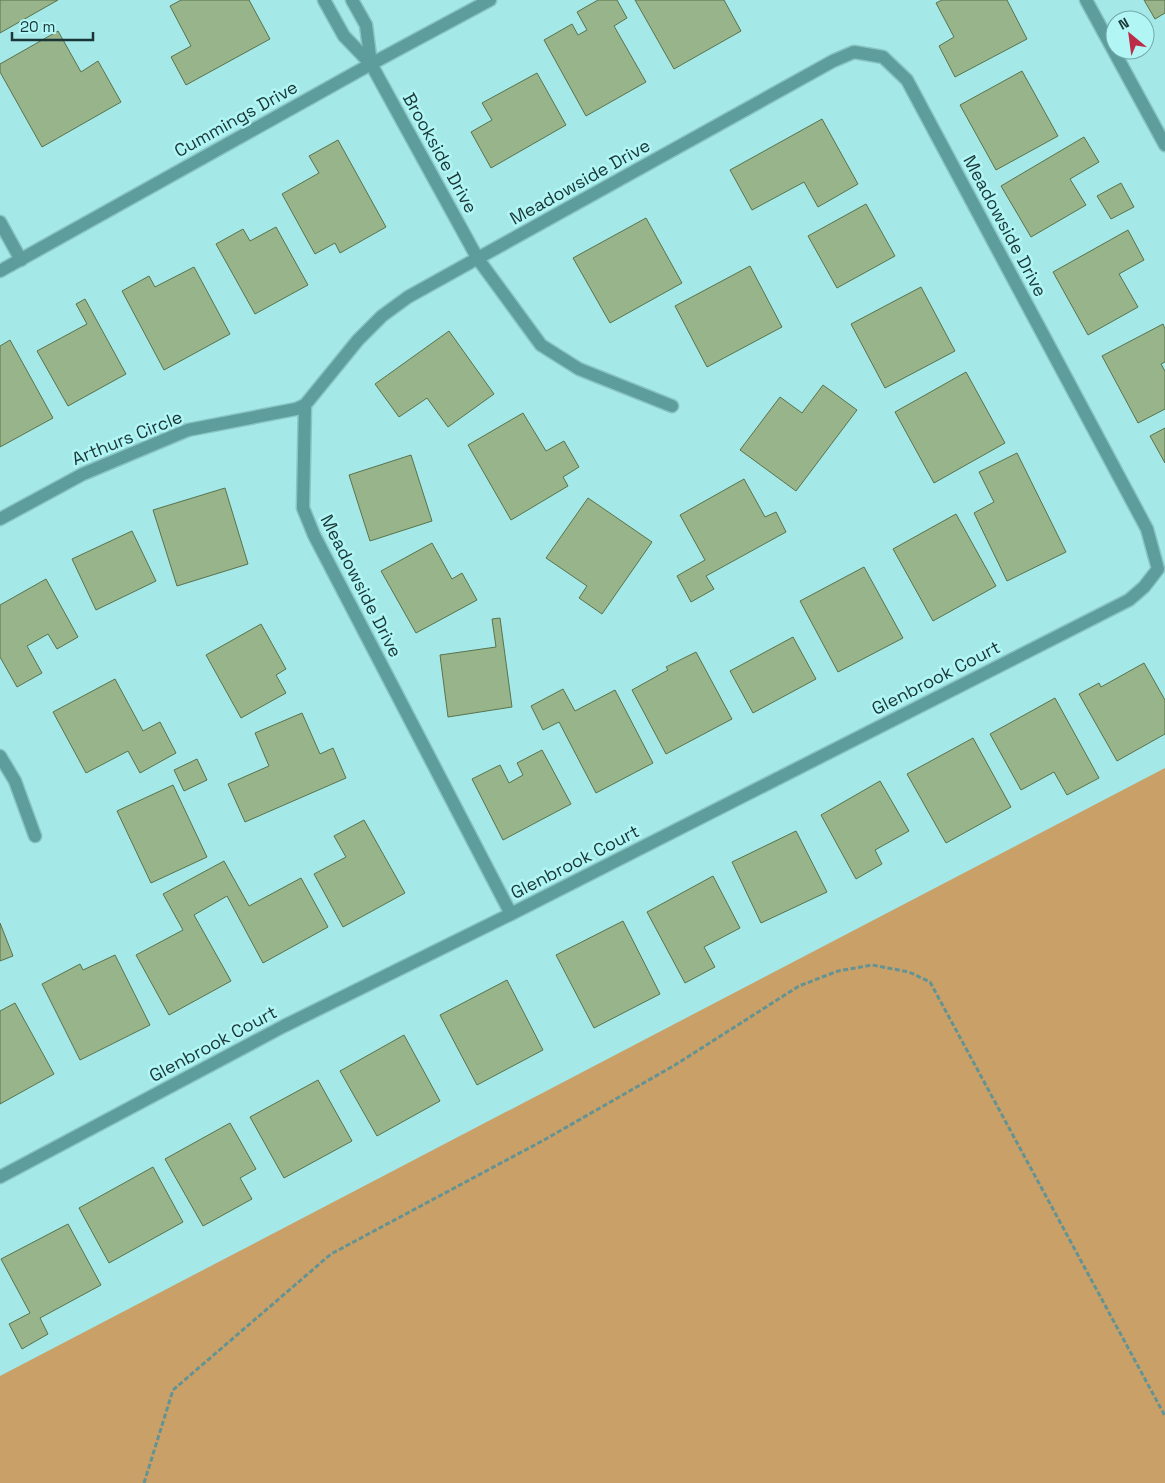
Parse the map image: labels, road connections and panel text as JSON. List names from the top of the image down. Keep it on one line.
{"streets":{"street":["Cummings Drive","Brookside Drive","Meadowside Drive","Arthurs Circle","Glenbrook Court"]},"crossings":[["Cummings Drive","Brookside Drive"],["Brookside Drive","Meadowside Drive"],["Meadowside Drive","Arthurs Circle"],["Meadowside Drive","Glenbrook Court"]],"scale_bar":"20 m","north":"top left"}
